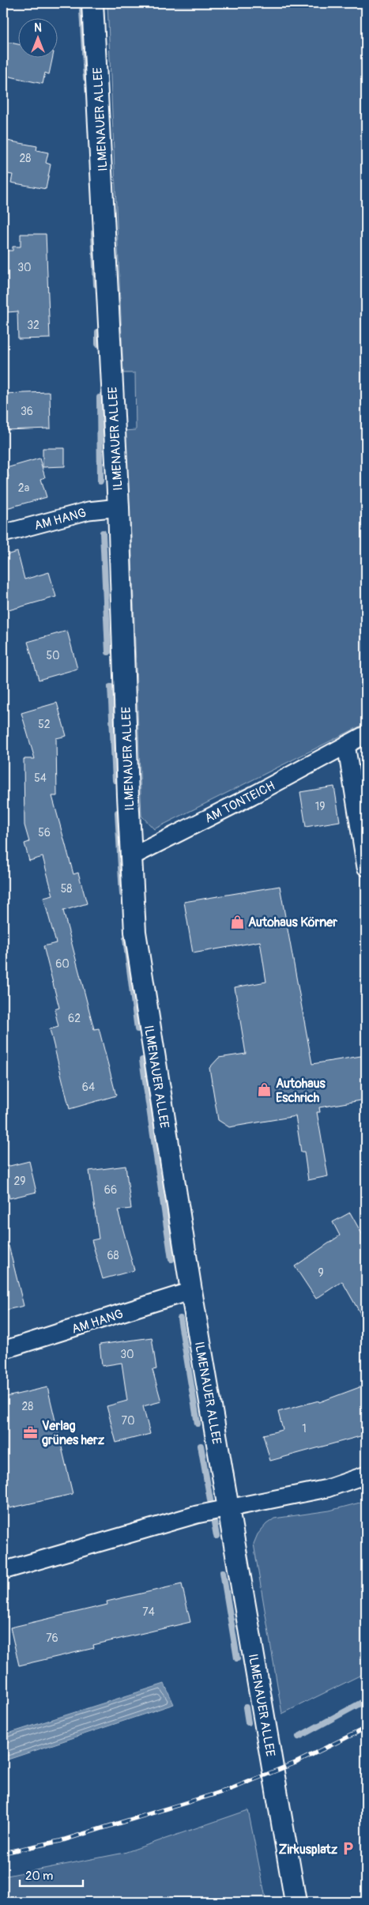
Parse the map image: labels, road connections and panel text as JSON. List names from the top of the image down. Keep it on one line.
{"streets":{"street":["ILMENAUER ALLEE","AM HANG","AM TONTEICH"]},"crossings":[["ILMENAUER ALLEE","AM HANG"],["ILMENAUER ALLEE","AM TONTEICH"]],"places":{"shop":["Autohaus Körner","Autohaus Eschrich"],"office":["Verlag grünes herz"],"parking":["Zirkusplatz"]},"house_numbers":["28","30","32","36","2a","50","52","54","19","56","58","60","62","64","29","66","68","9","30","28","70","1","74","76"],"scale_bar":"20 m","north":"top"}
